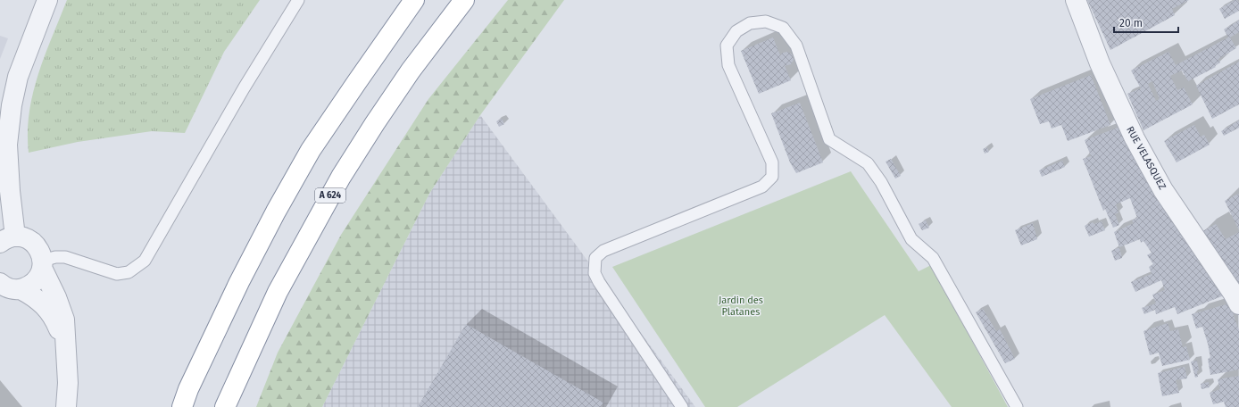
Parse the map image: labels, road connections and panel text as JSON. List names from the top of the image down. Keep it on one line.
{"streets":{"highway":["A 624"],"street":["RUE VELASQUEZ"]},"parks":["Jardin des Platanes"],"scale_bar":"20 m"}
